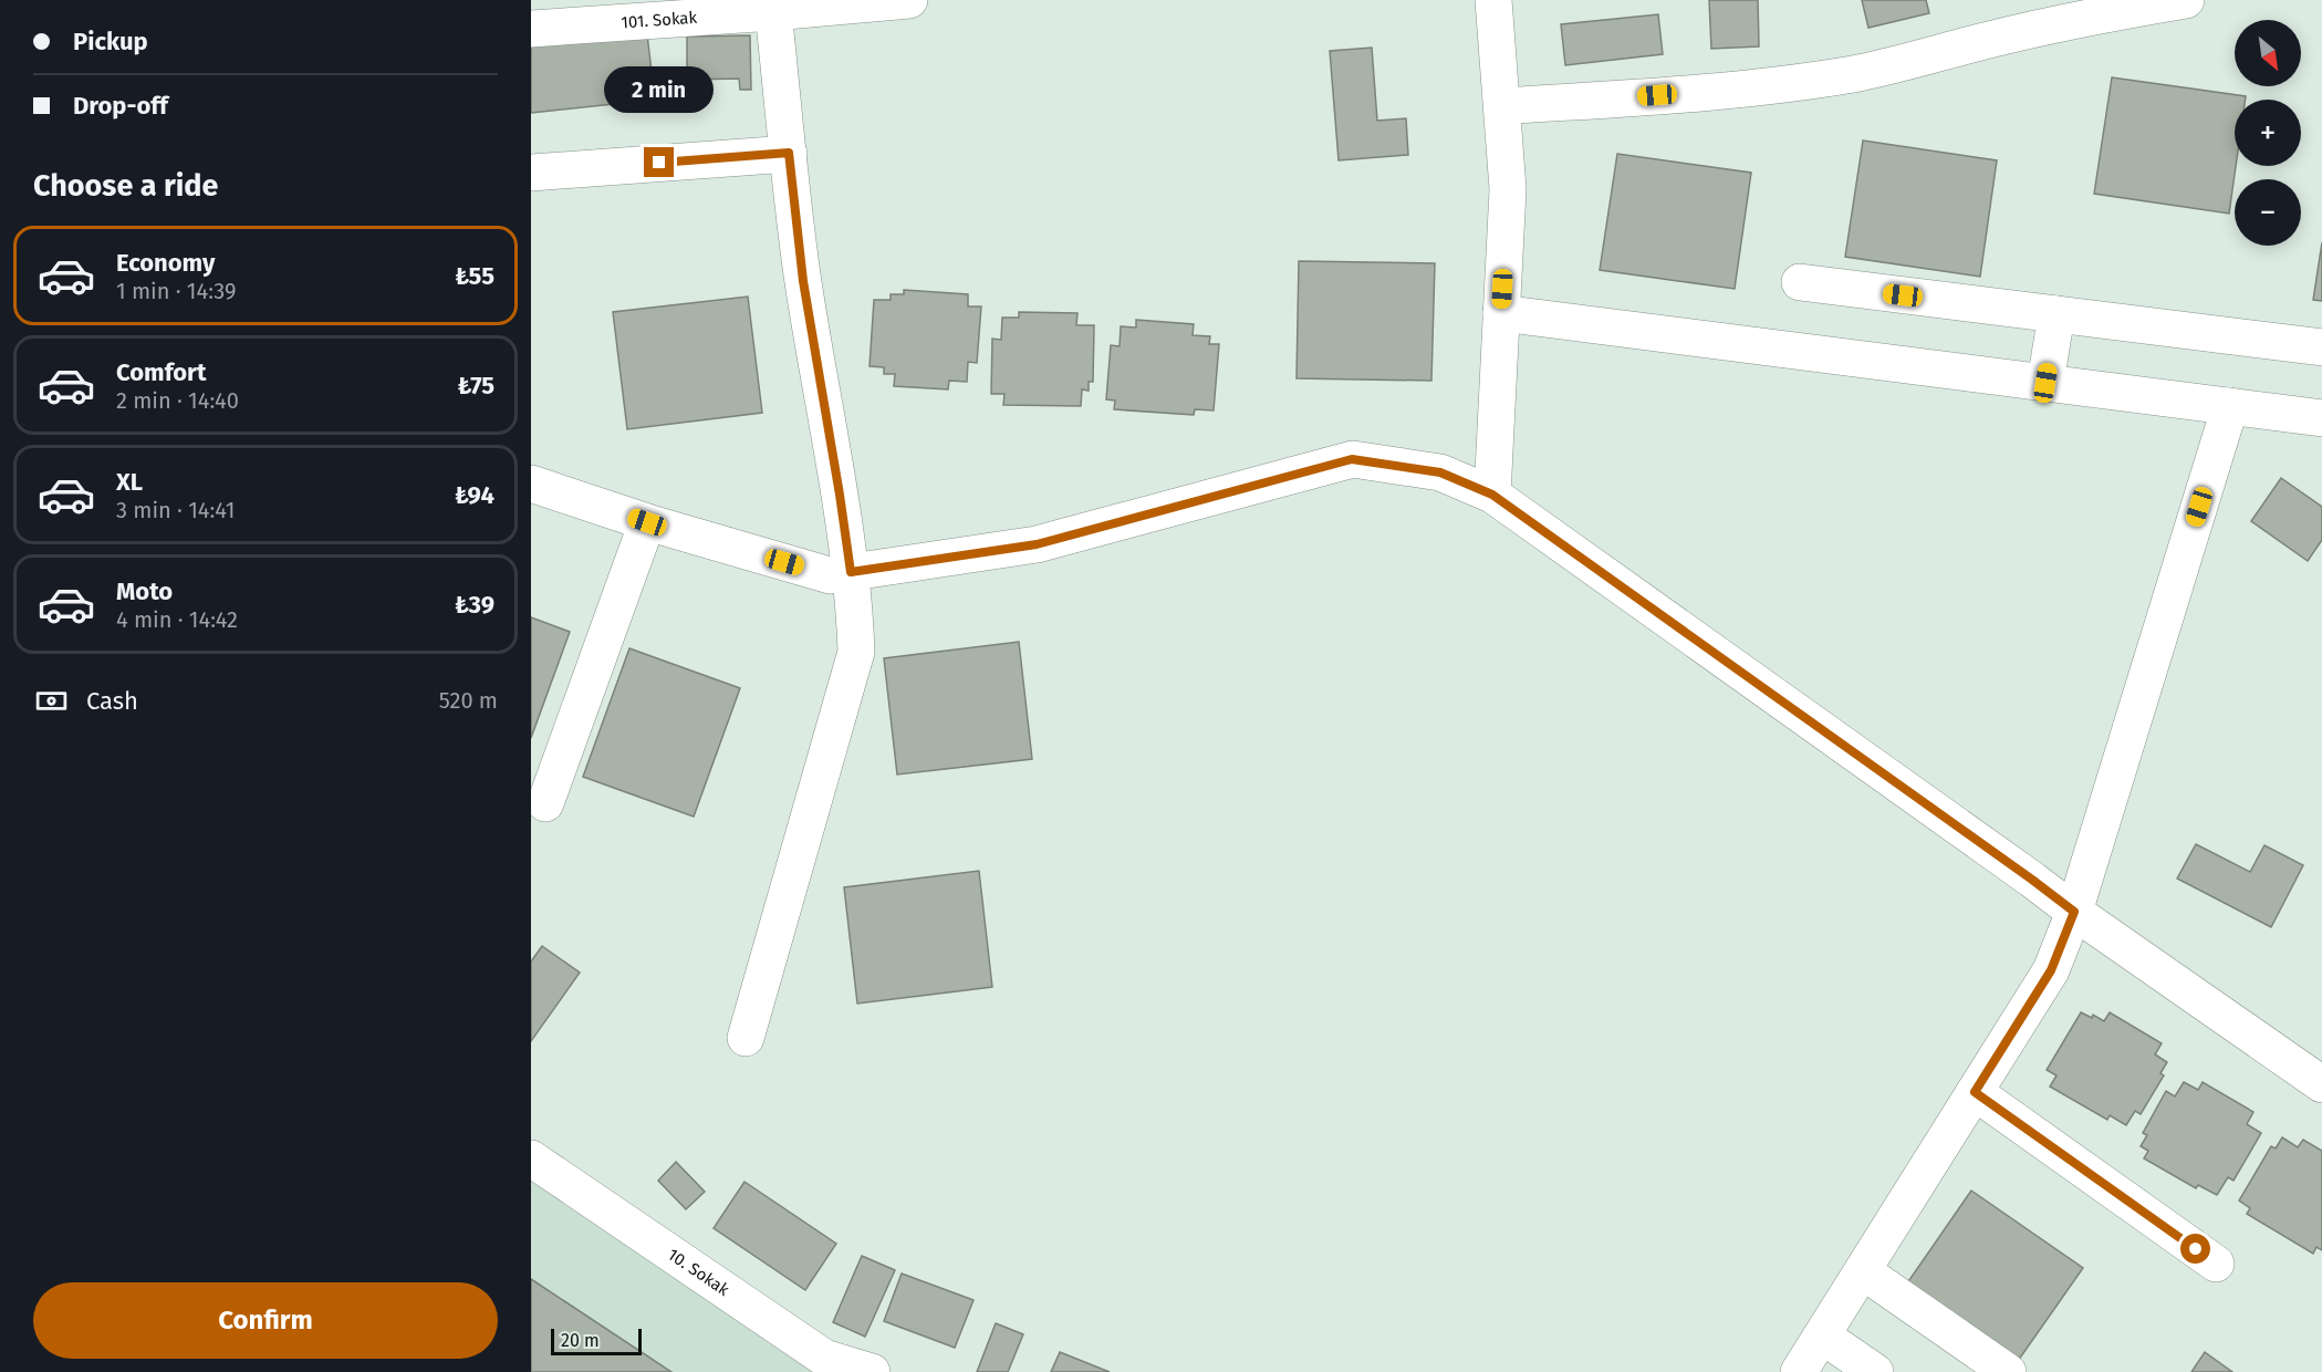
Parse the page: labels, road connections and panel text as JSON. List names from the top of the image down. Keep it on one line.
{"streets":{"street":["101. Sokak","10. Sokak"]},"scale_bar":"20 m","north":"bottom right","page":{"banner":["Pickup","Drop-off"],"map_buttons":["+","−"],"bubble":"2 min","heading":"Choose a ride","list":[{"name":"Economy","note":"1 min · 14:39","value":"₺55"},{"name":"Comfort","note":"2 min · 14:40","value":"₺75"},{"name":"XL","note":"3 min · 14:41","value":"₺94"},{"name":"Moto","note":"4 min · 14:42","value":"₺39"}],"pay":["Cash","520 m"],"buttons":"Confirm","scale":"20 m"}}
